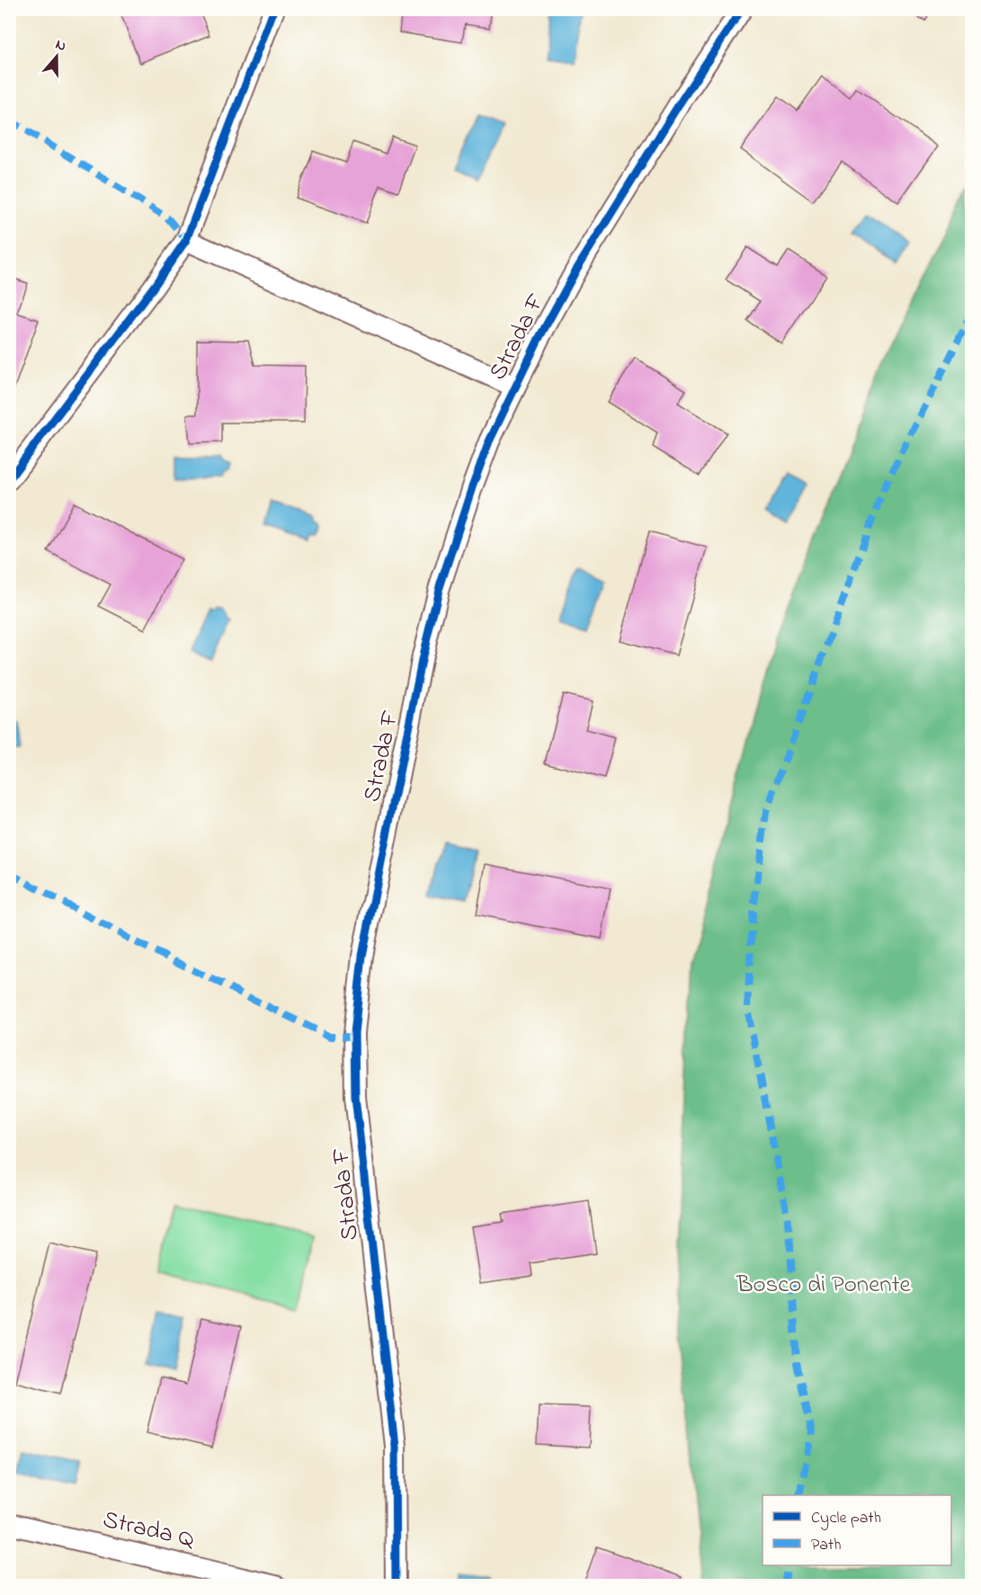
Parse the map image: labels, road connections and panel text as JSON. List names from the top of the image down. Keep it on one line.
{"streets":{"street":["Strada F","Strada Q"]},"parks":["Bosco di Ponente"],"legend":["Cycle path","Path"],"north":"top"}
